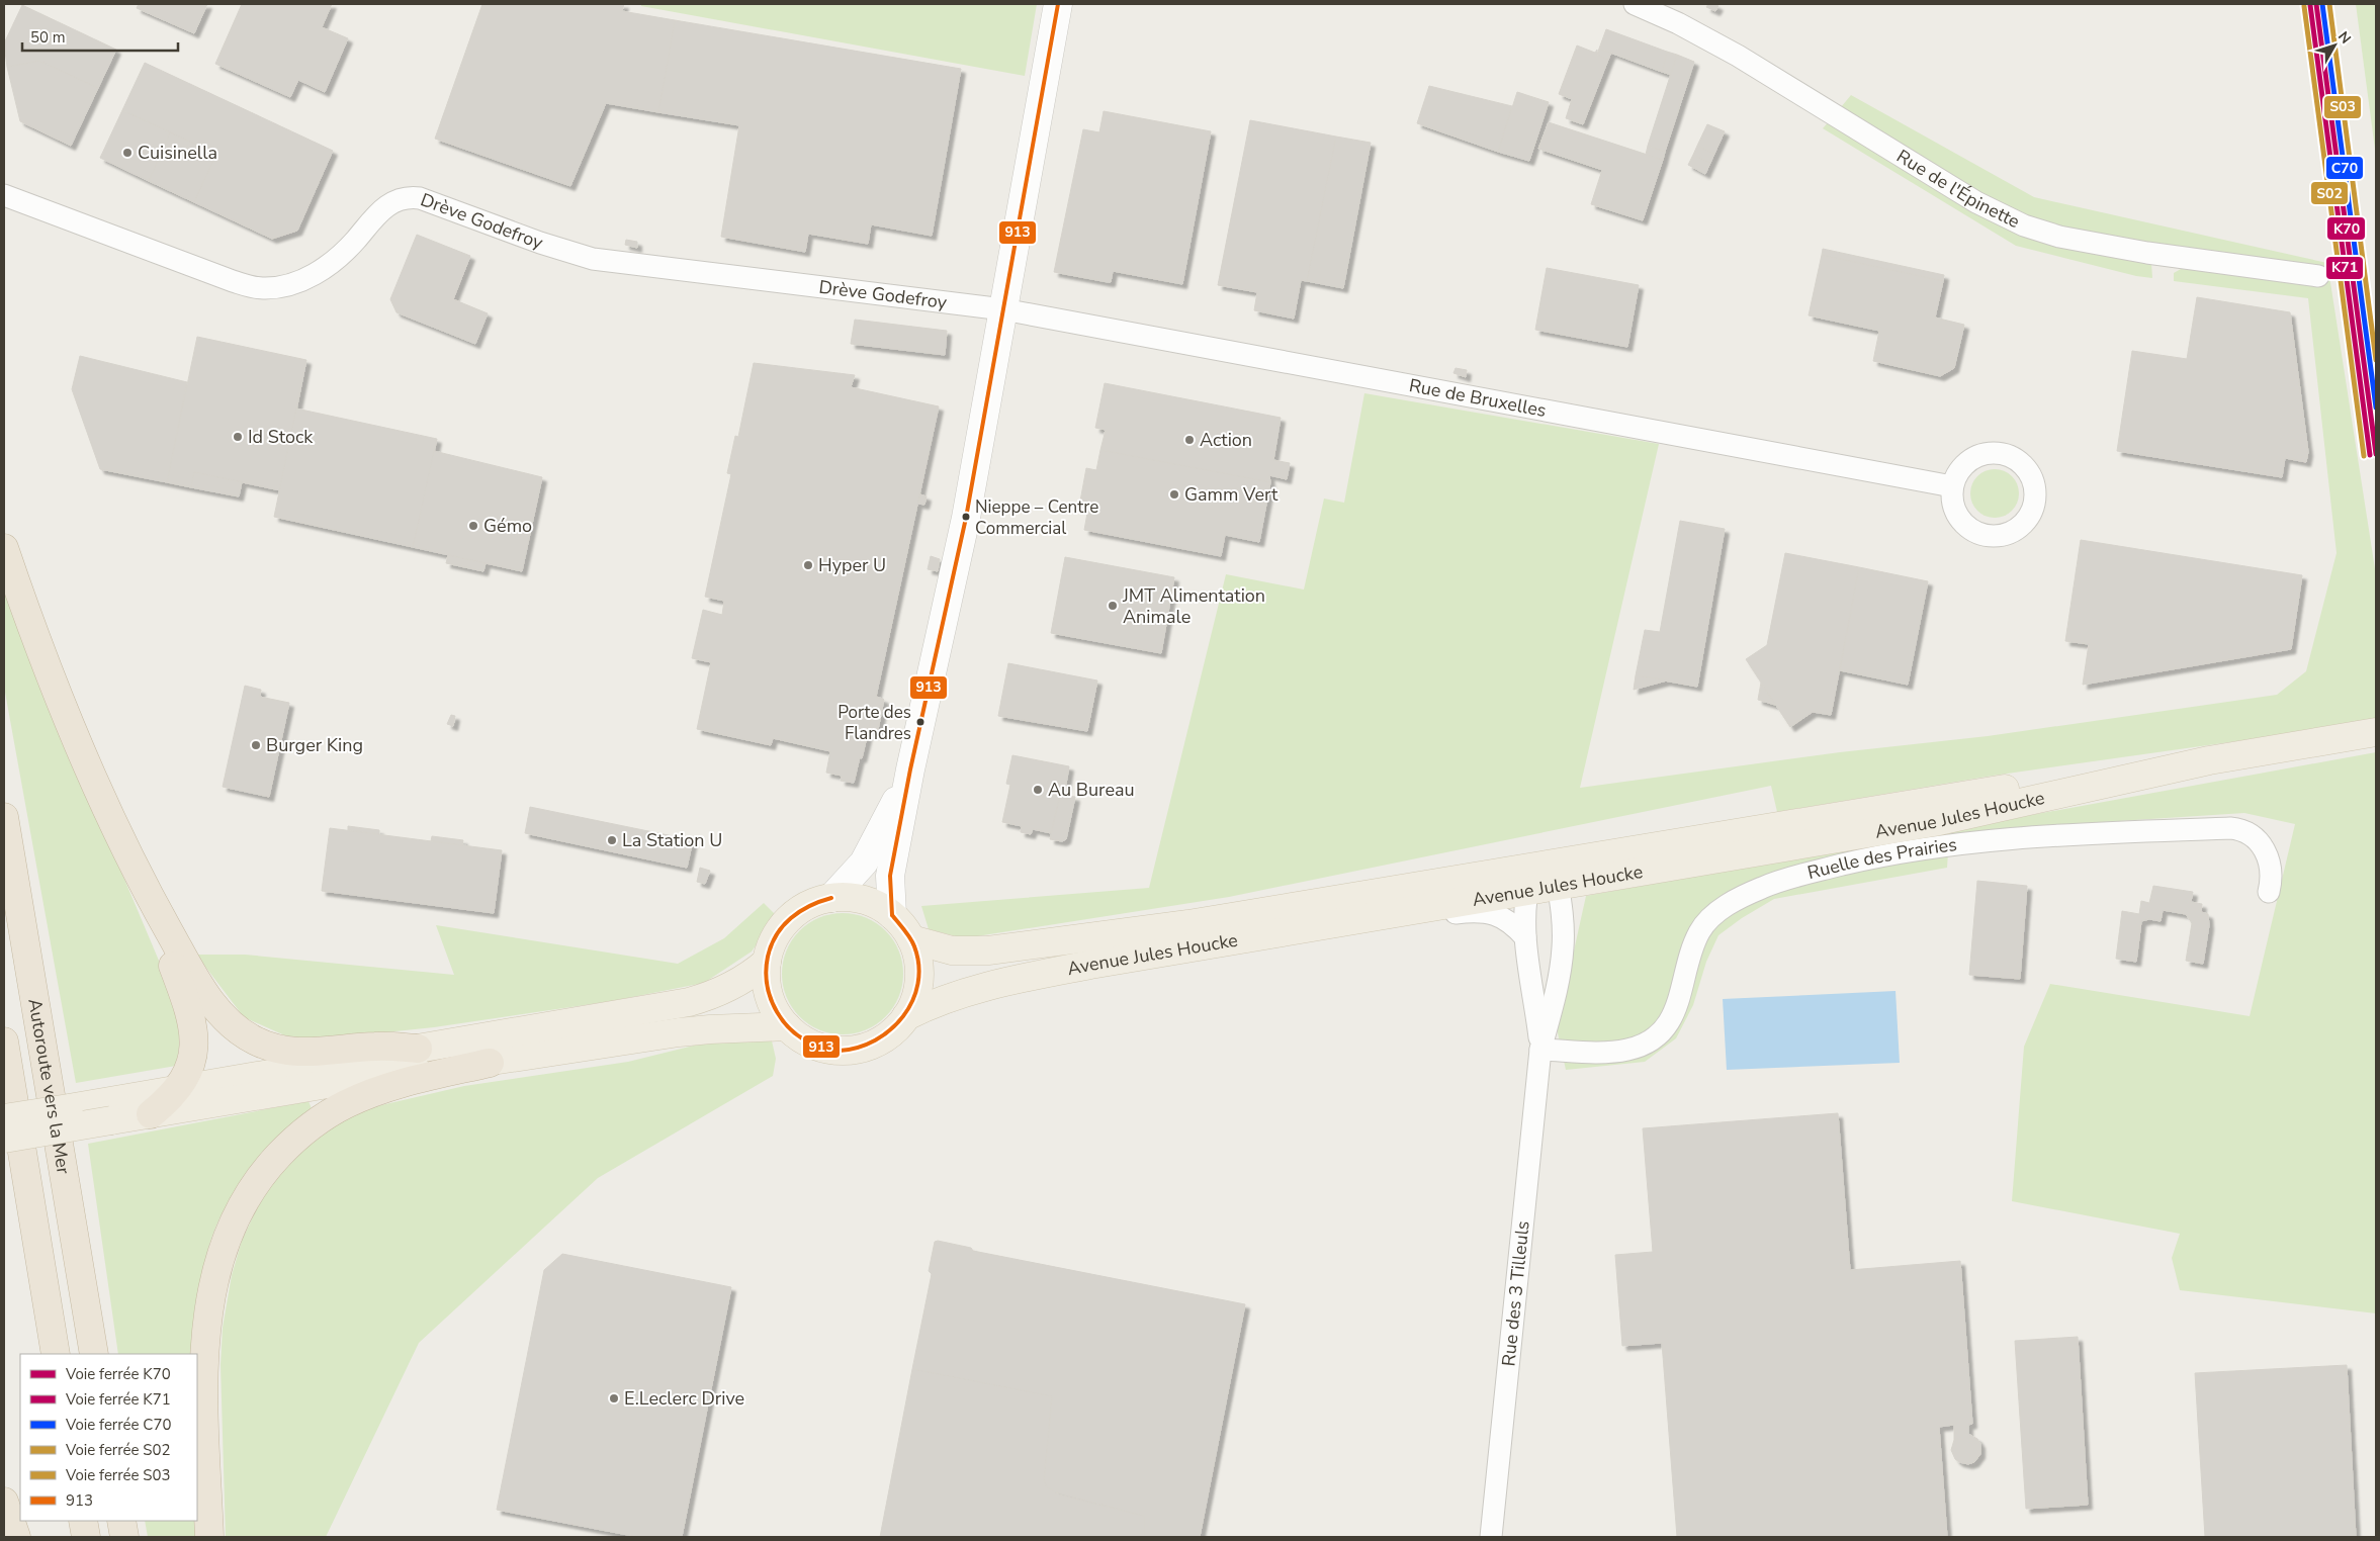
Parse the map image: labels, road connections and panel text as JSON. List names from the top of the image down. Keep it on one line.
{"streets":{"highway":["Autoroute vers la Mer"],"main road":["Avenue Jules Houcke"],"street":["Rue de l'Épinette","Drève Godefroy","Rue de Bruxelles","Ruelle des Prairies","Rue des 3 Tilleuls"]},"crossings":[["Drève Godefroy","Rue de Bruxelles"],["Avenue Jules Houcke","Rue des 3 Tilleuls"],["Ruelle des Prairies","Rue des 3 Tilleuls"]],"places":["Cuisinella","Id Stock","Action","Gamm Vert","Nieppe – Centre Commercial","Gémo","Hyper U","JMT Alimentation Animale","Porte des Flandres","Burger King","Au Bureau","La Station U","E.Leclerc Drive"],"lines":["rail line K70","rail line C70","rail line S03","transit line 913","rail line K71","rail line S02"],"legend":["Voie ferrée K70","Voie ferrée K71","Voie ferrée C70","Voie ferrée S02","Voie ferrée S03","913"],"scale_bar":"50 m","north":"top right"}
